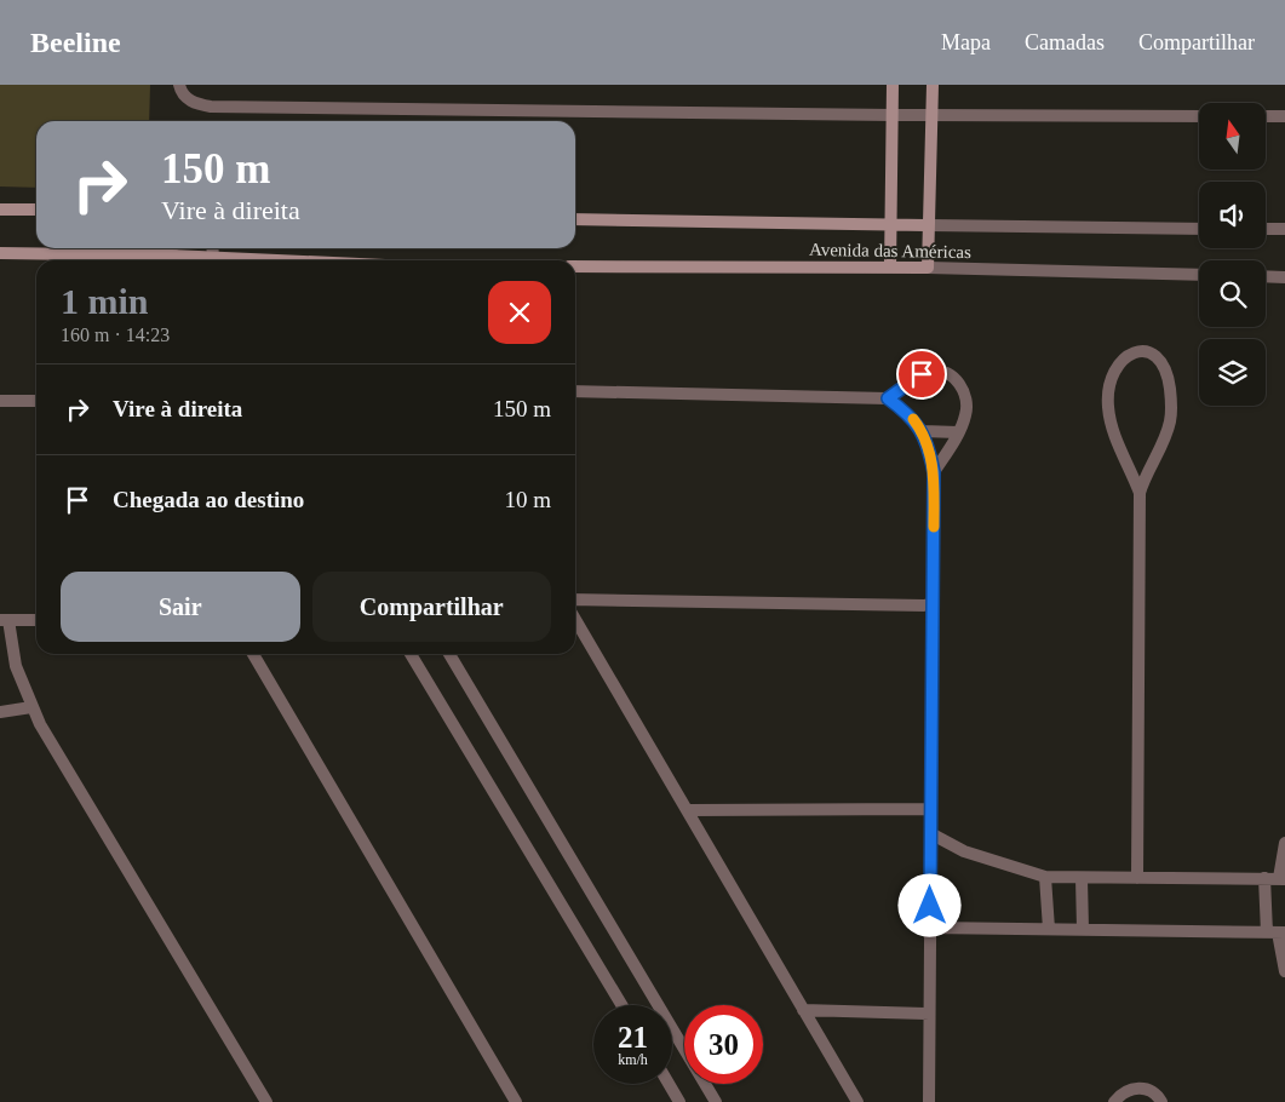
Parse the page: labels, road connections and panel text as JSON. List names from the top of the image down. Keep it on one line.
{"streets":{"street":["Avenida das Américas"]},"north":"top","page":{"header":"Beeline","nav":["Mapa","Camadas","Compartilhar"],"turn":["150 m","Vire à direita"],"heading":["1 min","160 m · 14:23"],"list":[{"name":"Vire à direita","value":"150 m"},{"name":"Chegada ao destino","value":"10 m"}],"buttons":["Sair","Compartilhar"],"speed":"21 km/h","limit":"30"}}
